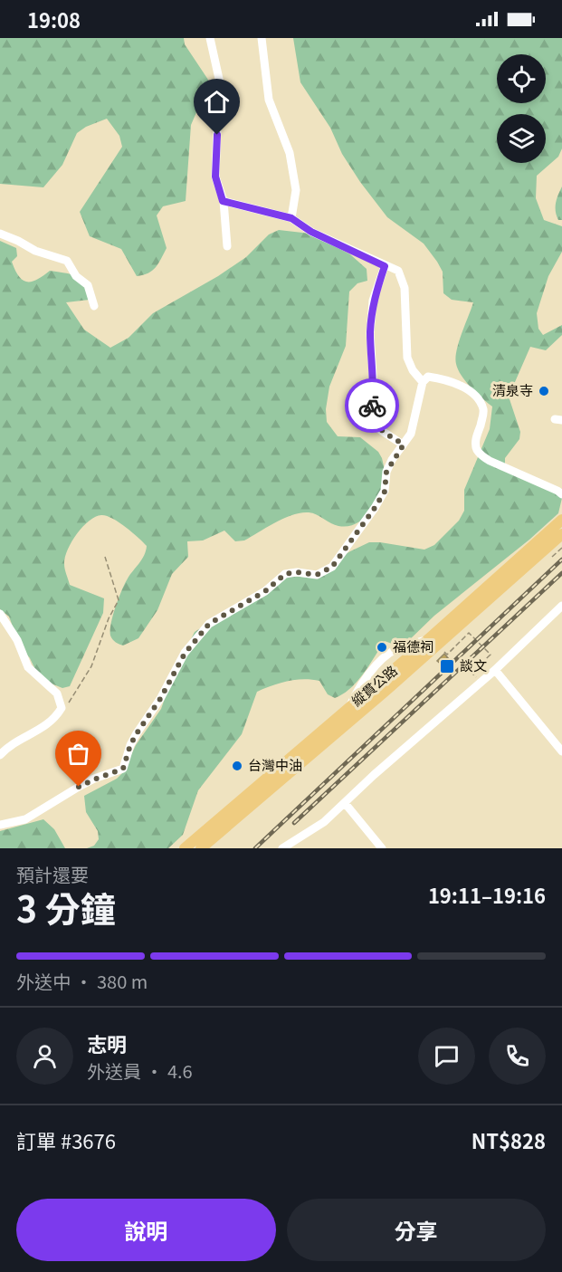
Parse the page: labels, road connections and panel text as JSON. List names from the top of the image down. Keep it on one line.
{"streets":{"main road":["縱貫公路"]},"places":{"other":["清泉寺","福德祠","台灣中油"],"transit":["談文"]},"page":{"status":"19:08","heading":["3 分鐘","預計還要","19:11–19:16"],"panel":["志明","外送員 · 4.6","訂單 #3676","NT$828"],"bar":"外送中 · 380 m","buttons":["說明","分享"]}}
